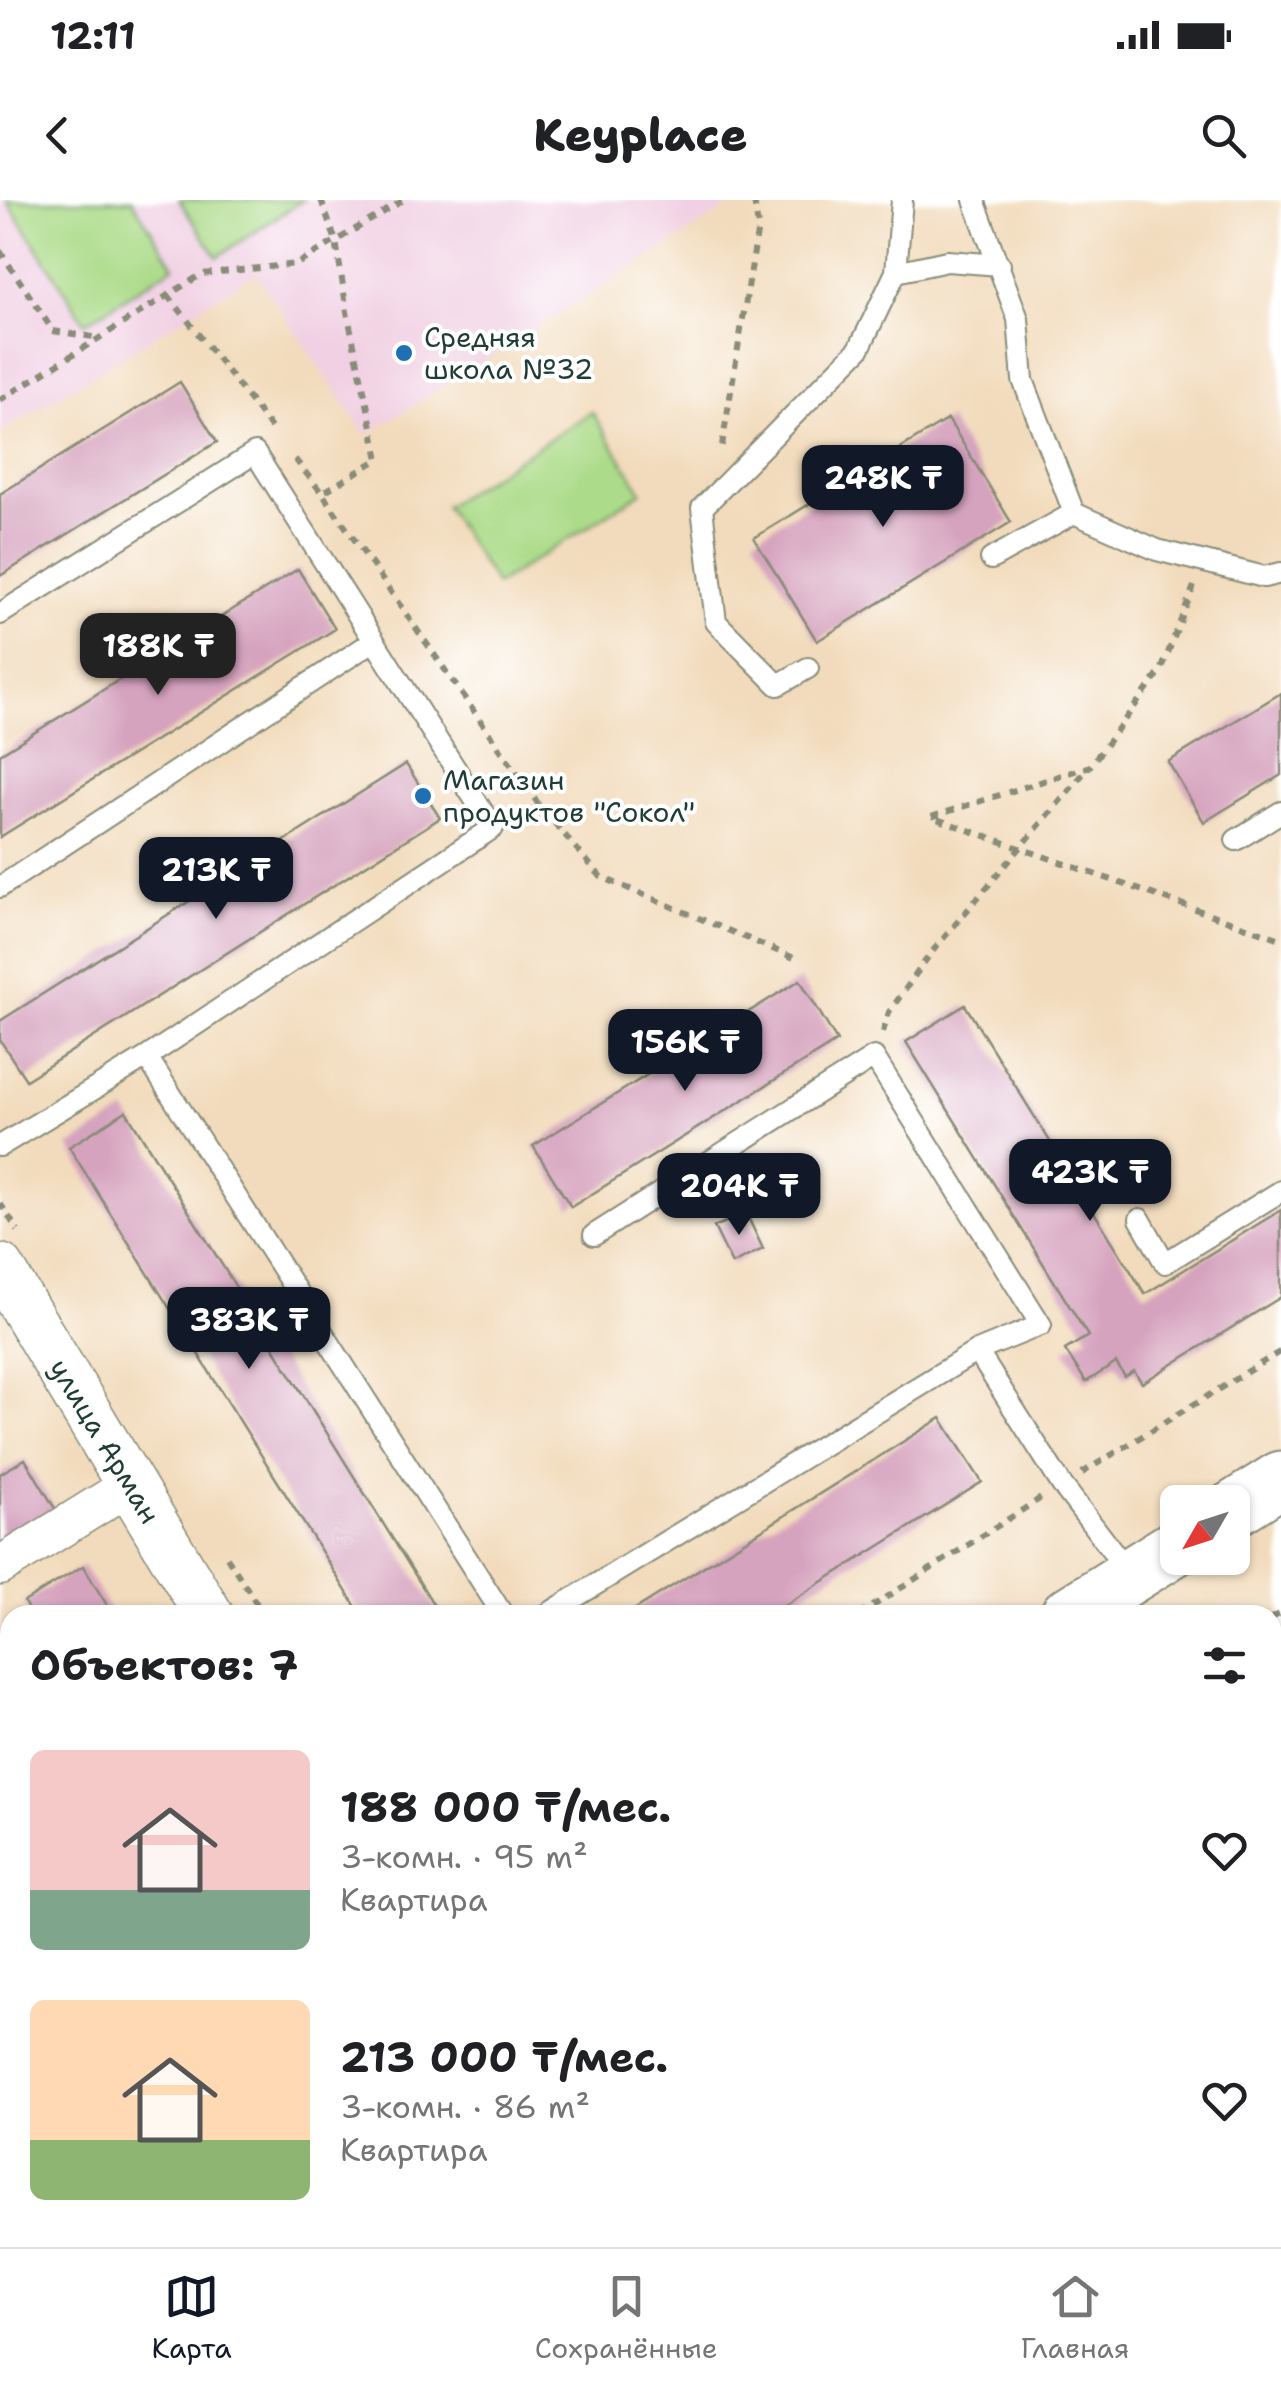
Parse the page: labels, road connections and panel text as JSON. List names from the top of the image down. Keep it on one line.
{"streets":{"street":["улица Арман"]},"places":["Средняя школа №32","Магазин продуктов \"Сокол\""],"north":"bottom left","page":{"status":"12:11","header":"Keyplace","price":["248K ₸","188K ₸","213K ₸","156K ₸","423K ₸","204K ₸","383K ₸"],"heading":"Объектов: 7","list":[{"name":"188 000 ₸/мес.","note":"3-комн. · 95 m² · Квартира"},{"name":"213 000 ₸/мес.","note":"3-комн. · 86 m² · Квартира"}],"tabs":["Карта","Сохранённые","Главная"]}}
